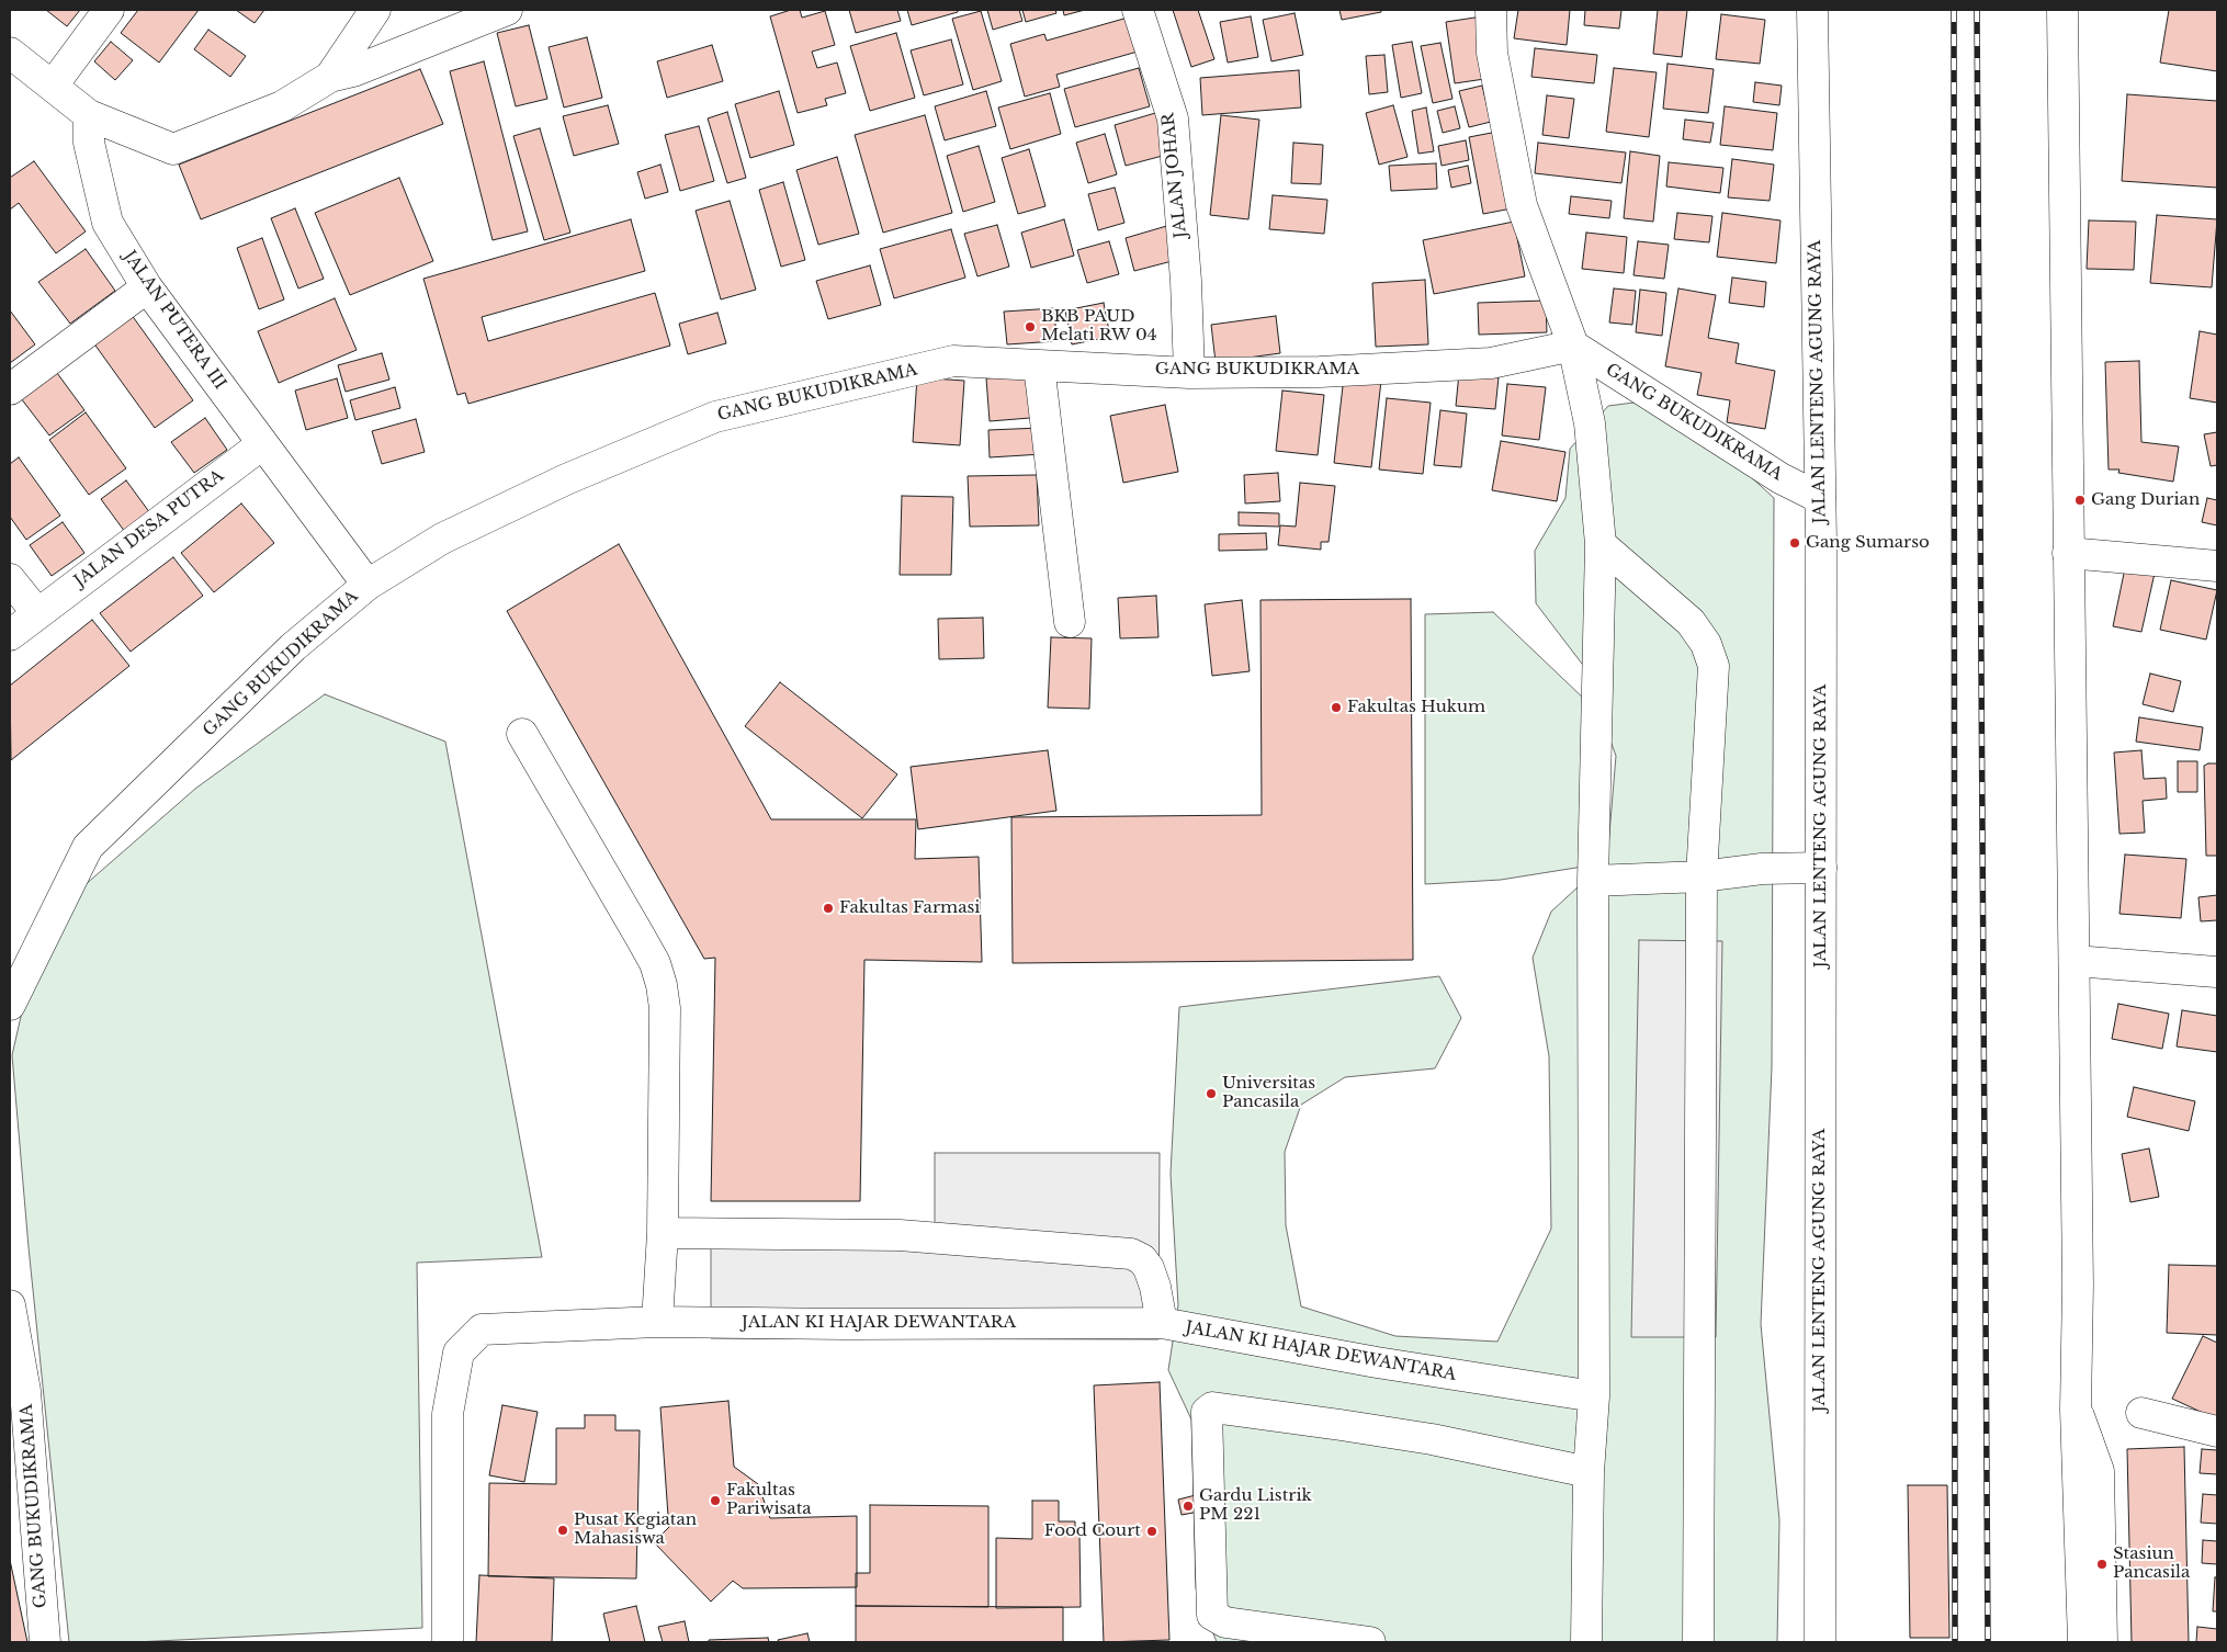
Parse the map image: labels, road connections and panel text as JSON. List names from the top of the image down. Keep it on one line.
{"streets":{"street":["JALAN JOHAR","JALAN PUTERA III","GANG BUKUDIKRAMA","JALAN LENTENG AGUNG RAYA","JALAN DESA PUTRA","JALAN KI HAJAR DEWANTARA"]},"crossings":[["JALAN JOHAR","GANG BUKUDIKRAMA"],["JALAN PUTERA III","GANG BUKUDIKRAMA"],["JALAN PUTERA III","JALAN DESA PUTRA"],["GANG BUKUDIKRAMA","JALAN LENTENG AGUNG RAYA"]],"places":["BKB PAUD Melati RW 04","Gang Durian","Gang Sumarso","Fakultas Hukum","Fakultas Farmasi","Universitas Pancasila","Fakultas Pariwisata","Gardu Listrik PM 221","Pusat Kegiatan Mahasiswa","Food Court","Stasiun Pancasila"]}
